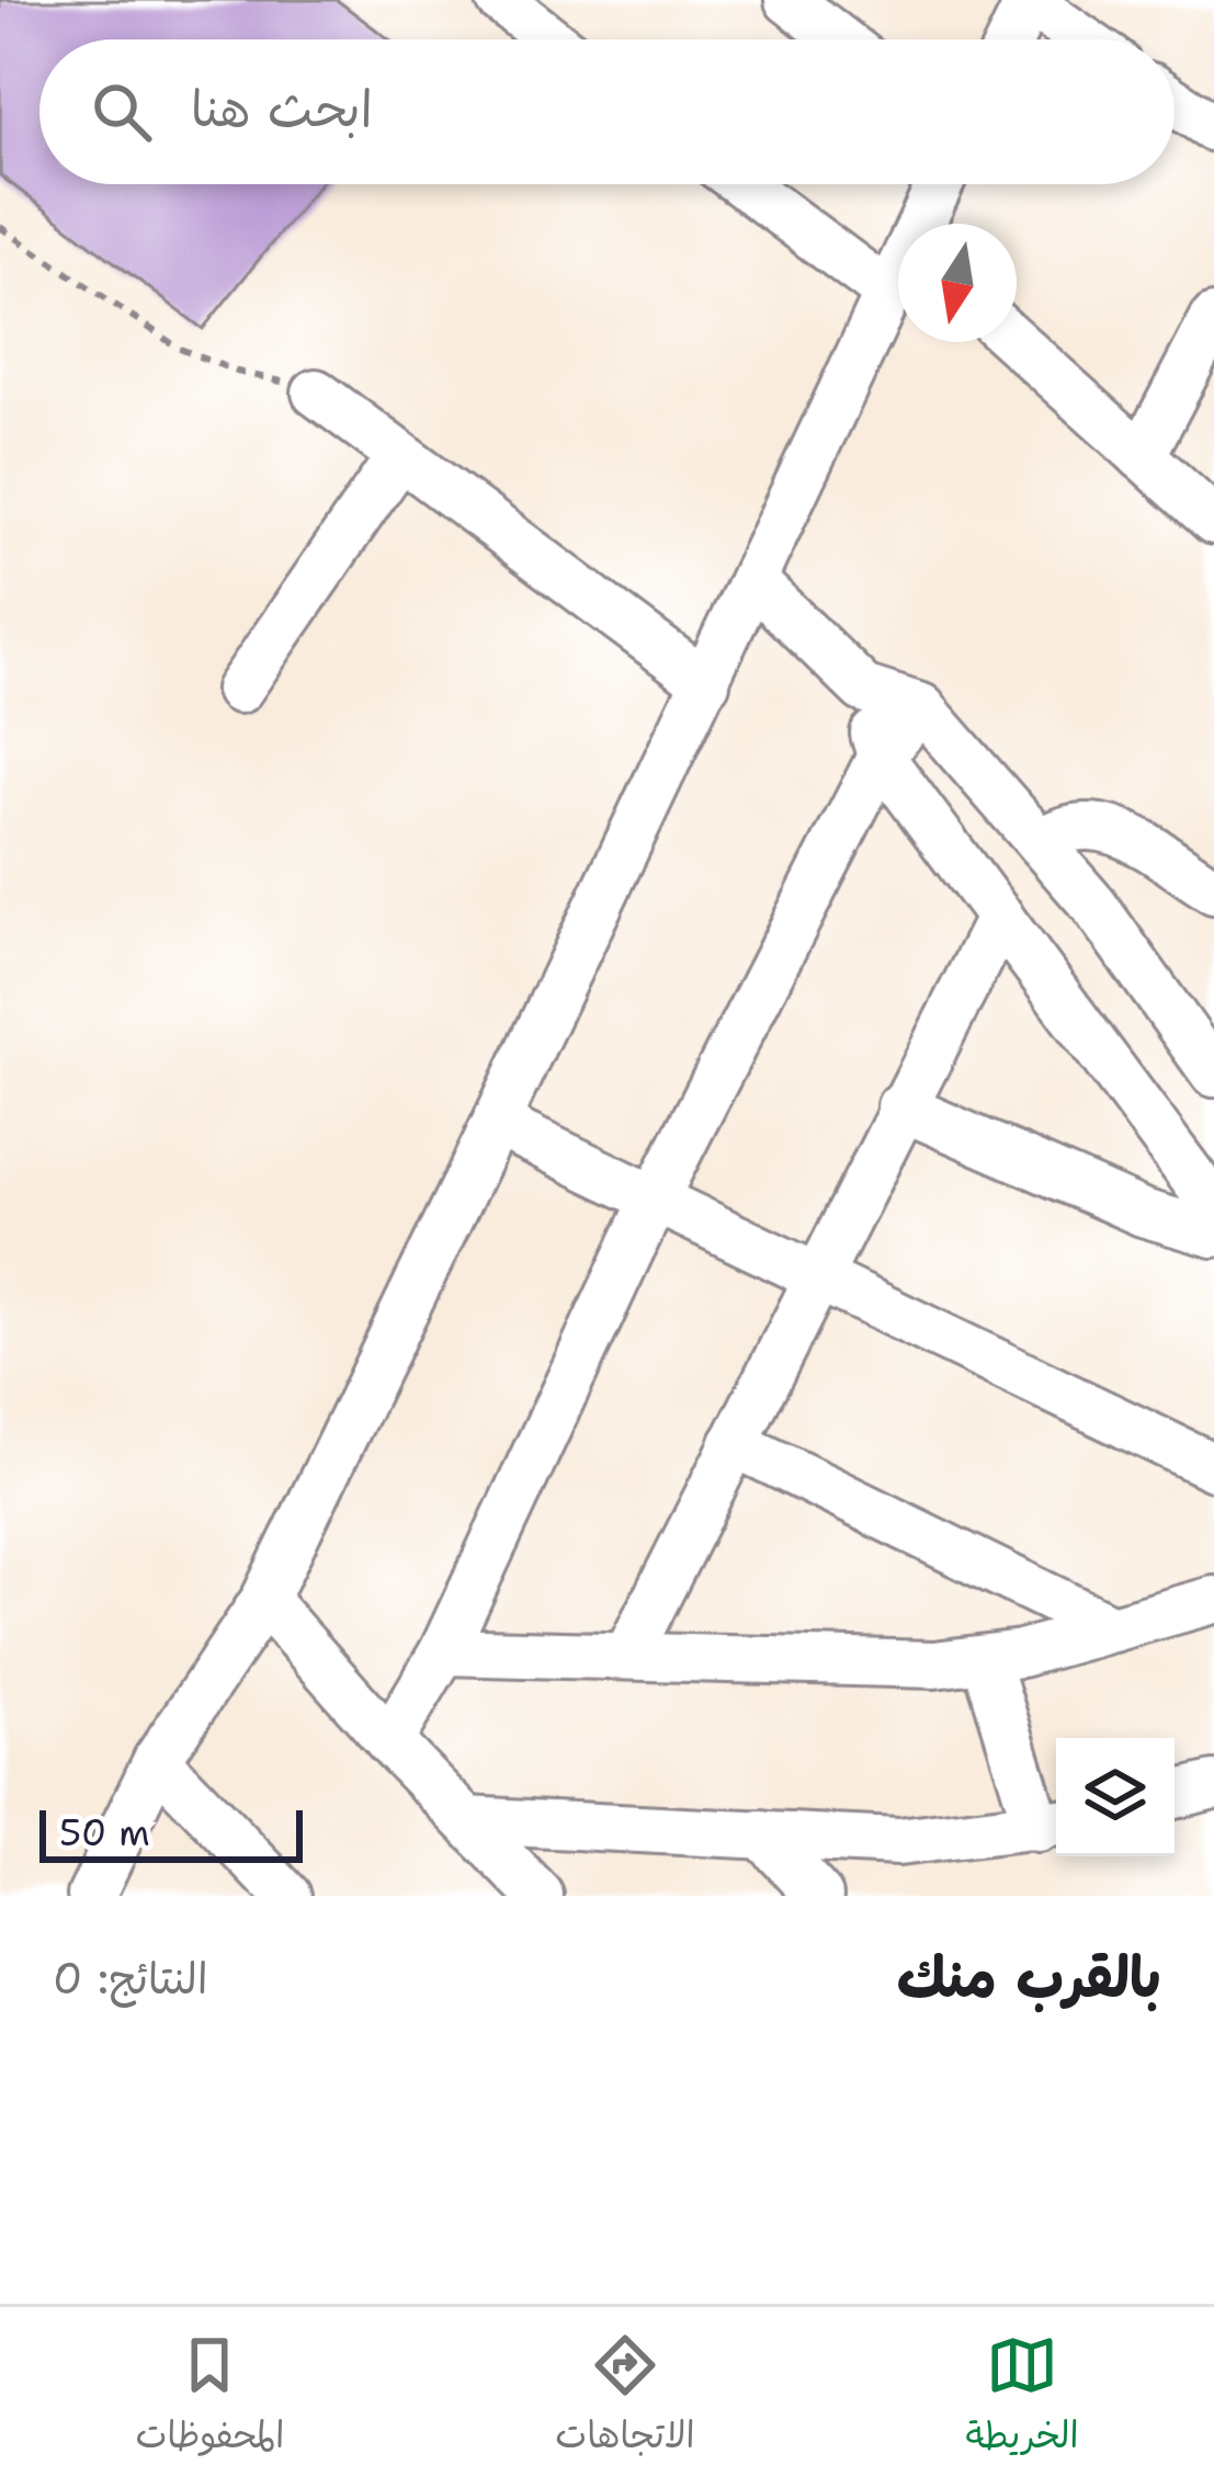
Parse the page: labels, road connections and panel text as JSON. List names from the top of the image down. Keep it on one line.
{"scale_bar":"50 m","north":"bottom","page":{"search":"ابحث هنا","scale":"50 m","heading":["بالقرب منك","النتائج: 0"],"nav":["الخريطة","الاتجاهات","المحفوظات"]}}
